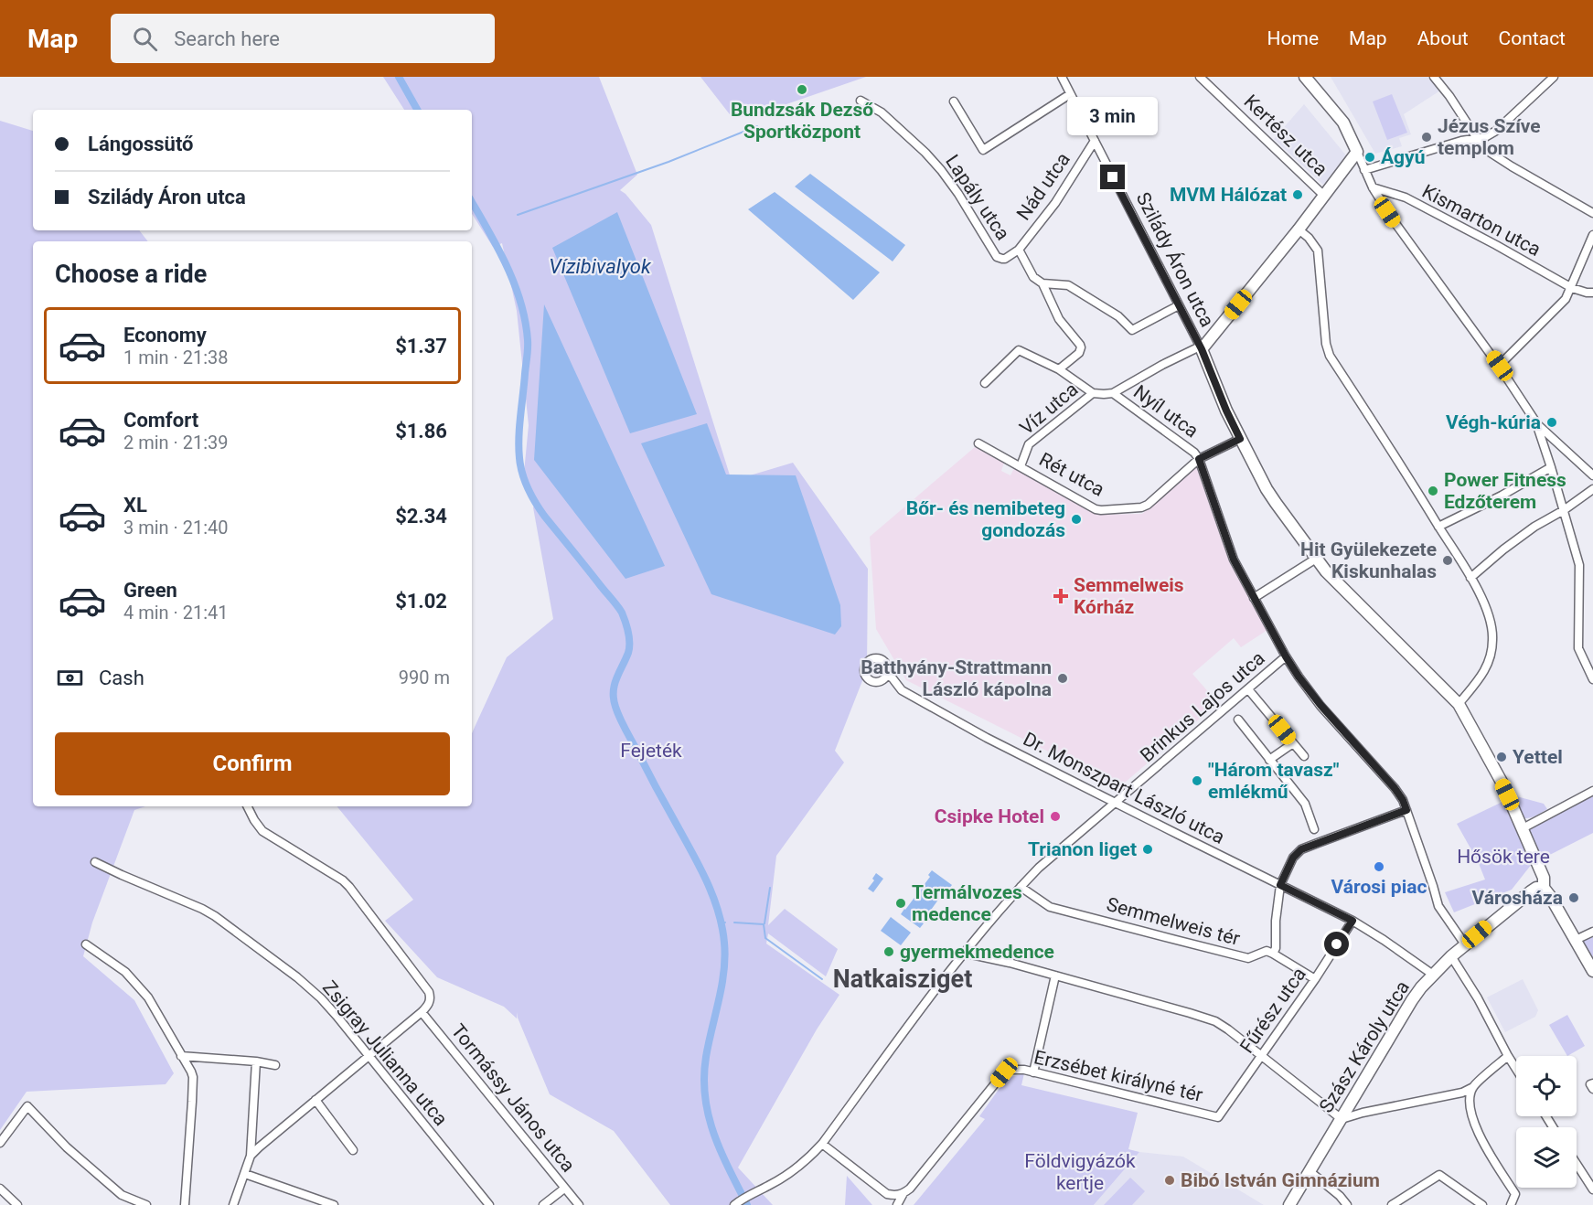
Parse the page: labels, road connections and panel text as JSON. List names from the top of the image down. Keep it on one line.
{"streets":{"street":["Kertész utca","Nád utca","Lapály utca","Kismarton utca","Szilády Áron utca","Víz utca","Nyíl utca","Rét utca","Brinkus Lajos utca","Dr. Monszpart László utca","Semmelweis tér","Fűrész utca","Szász Károly utca","Zsigray Julianna utca","Erzsébet királyné tér","Tormássy János utca"]},"crossings":[["Nád utca","Lapály utca"],["Nád utca","Szilády Áron utca"],["Víz utca","Rét utca"],["Nyíl utca","Rét utca"],["Brinkus Lajos utca","Dr. Monszpart László utca"],["Brinkus Lajos utca","Semmelweis tér"],["Dr. Monszpart László utca","Fűrész utca"],["Dr. Monszpart László utca","Szász Károly utca"],["Fűrész utca","Erzsébet királyné tér"]],"districts":["Natkaisziget"],"water":["Vízibivalyok"],"parks":["Fejeték","Hősök tere","Földvigyázók kertje"],"places":{"other":["Bundzsák Dezső Sportközpont","Jézus Szíve templom","Ágyú","MVM Hálózat","Végh-kúria","Power Fitness Edzőterem","Bőr- és nemibeteg gondozás","Hit Gyülekezete Kiskunhalas","Batthyány-Strattmann László kápolna","Yettel","\"Három tavasz\" emlékmű","Csipke Hotel","Trianon liget","Városi piac","Városháza","Termálvozes medence","gyermekmedence","Bibó István Gimnázium"],"health":["Semmelweis Kórház"]},"page":{"header":"Map","search":"Search here","nav":["Home","Map","About","Contact"],"bubble":"3 min","banner":["Lángossütő","Szilády Áron utca"],"heading":"Choose a ride","list":[{"name":"Economy","note":"1 min · 21:38","value":"$1.37"},{"name":"Comfort","note":"2 min · 21:39","value":"$1.86"},{"name":"XL","note":"3 min · 21:40","value":"$2.34"},{"name":"Green","note":"4 min · 21:41","value":"$1.02"}],"pay":["Cash","990 m"],"buttons":"Confirm"}}
